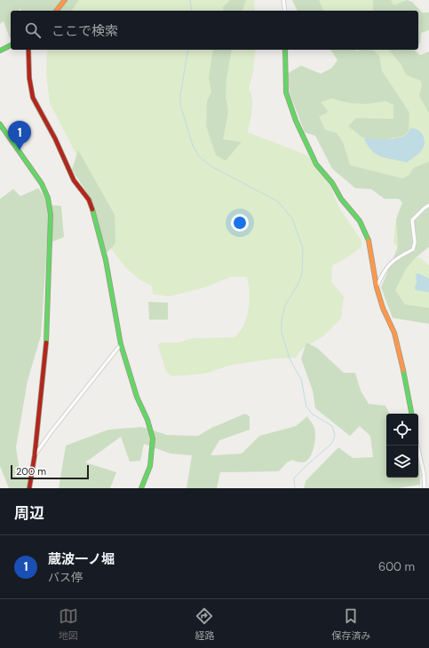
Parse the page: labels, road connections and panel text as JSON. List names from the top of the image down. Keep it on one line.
{"scale_bar":"200 m","page":{"search":"ここで検索","pins":"1","scale":"200 m","heading":"周辺","list":[{"mark":"1","name":"蔵波一ノ堀","note":"バス停","value":"600 m"}],"nav":["地図","経路","保存済み"]}}
